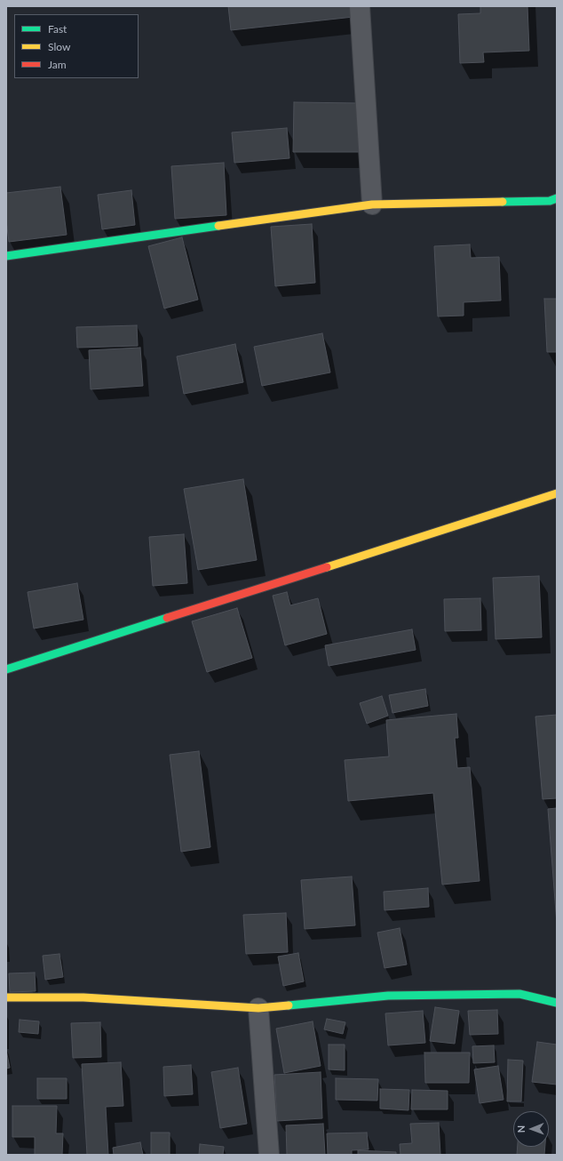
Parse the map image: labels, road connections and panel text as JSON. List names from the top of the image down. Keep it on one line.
{"legend":["Fast","Slow","Jam"],"north":"left"}
